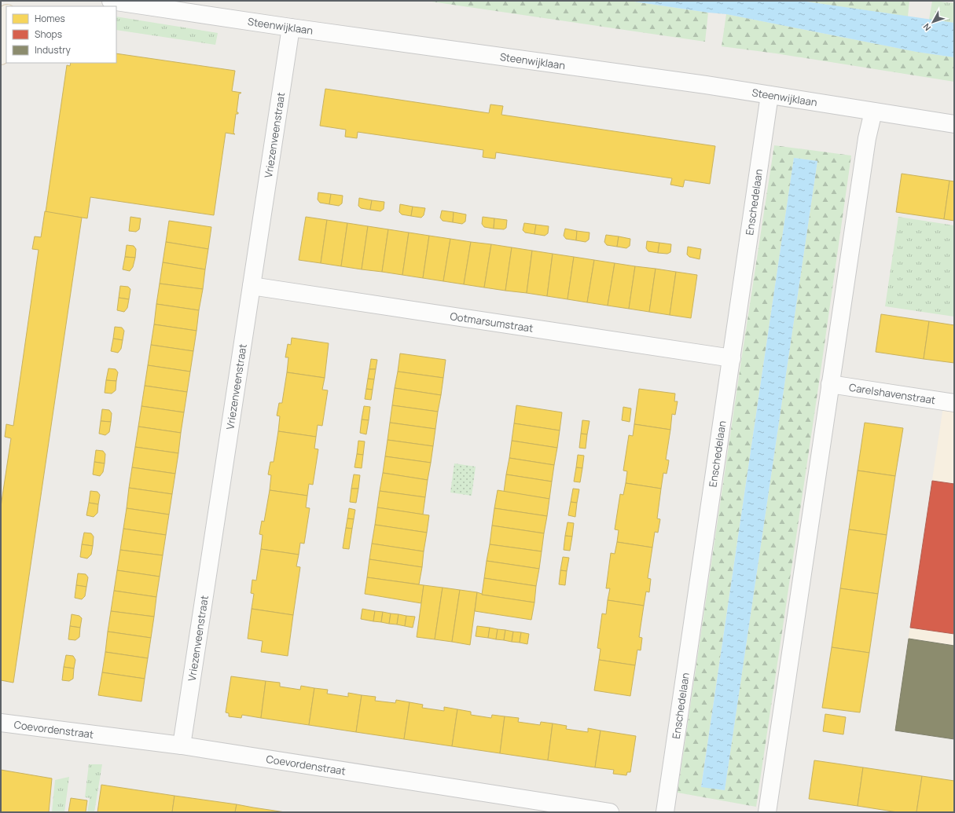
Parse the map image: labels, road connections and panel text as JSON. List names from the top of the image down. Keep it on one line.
{"streets":{"street":["Steenwijklaan","Vriezenveenstraat","Enschedelaan","Ootmarsumstraat","Carelshavenstraat","Coevordenstraat"]},"crossings":[["Steenwijklaan","Vriezenveenstraat"],["Steenwijklaan","Enschedelaan"],["Vriezenveenstraat","Ootmarsumstraat"],["Vriezenveenstraat","Coevordenstraat"],["Enschedelaan","Ootmarsumstraat"]],"legend":["Homes","Shops","Industry"],"north":"bottom left"}
